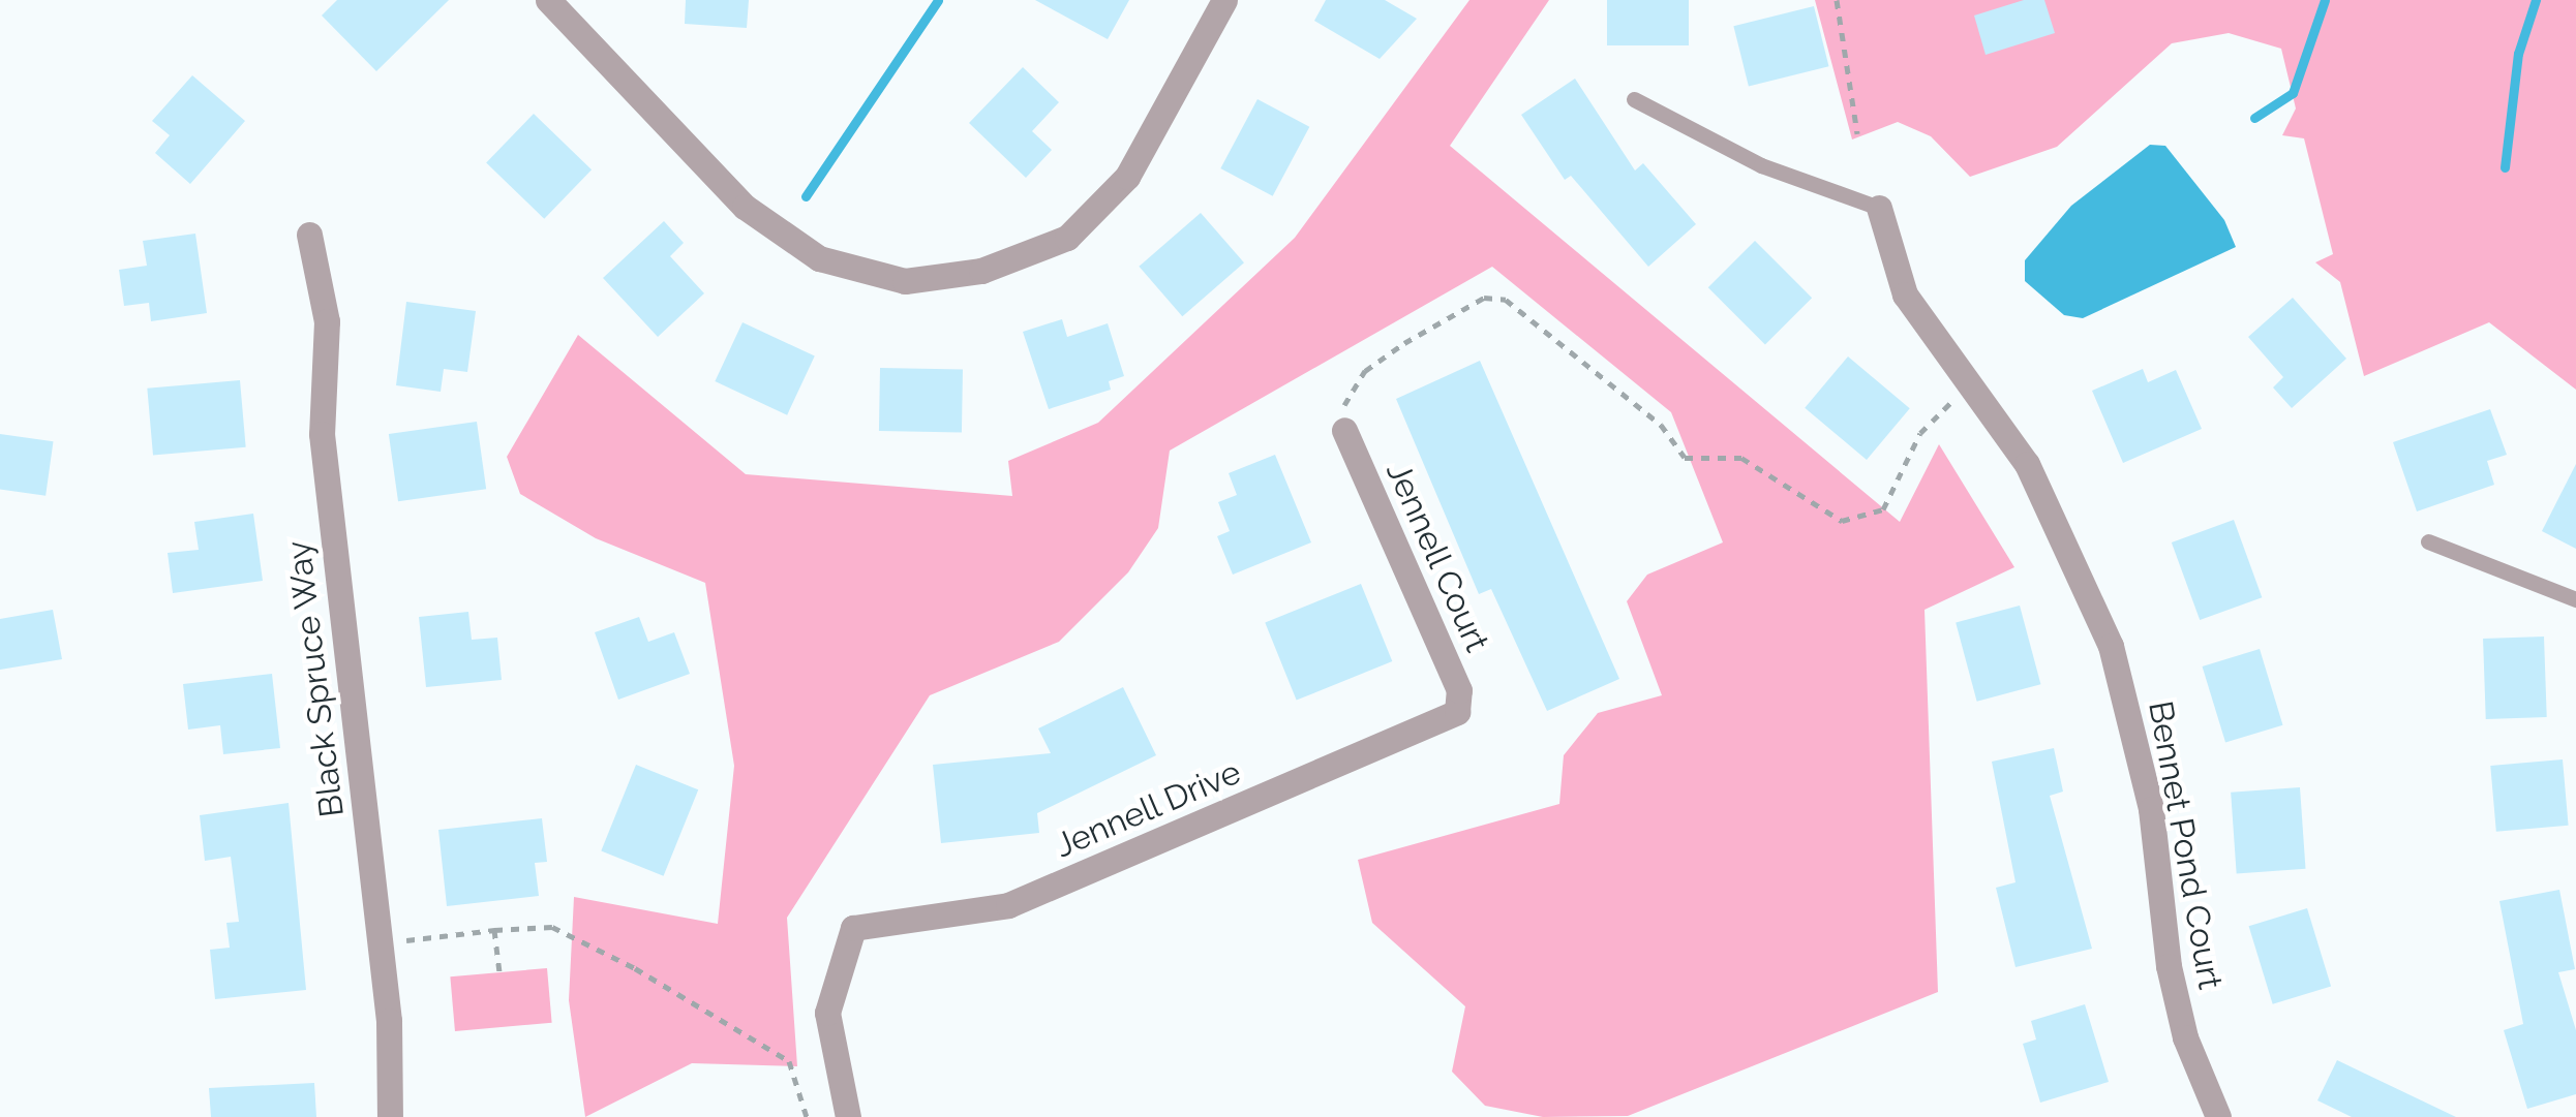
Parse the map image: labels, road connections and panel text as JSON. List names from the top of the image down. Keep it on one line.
{"streets":{"street":["Jennell Court","Black Spruce Way","Jennell Drive","Bennet Pond Court"]},"crossings":[["Jennell Court","Jennell Drive"]]}
